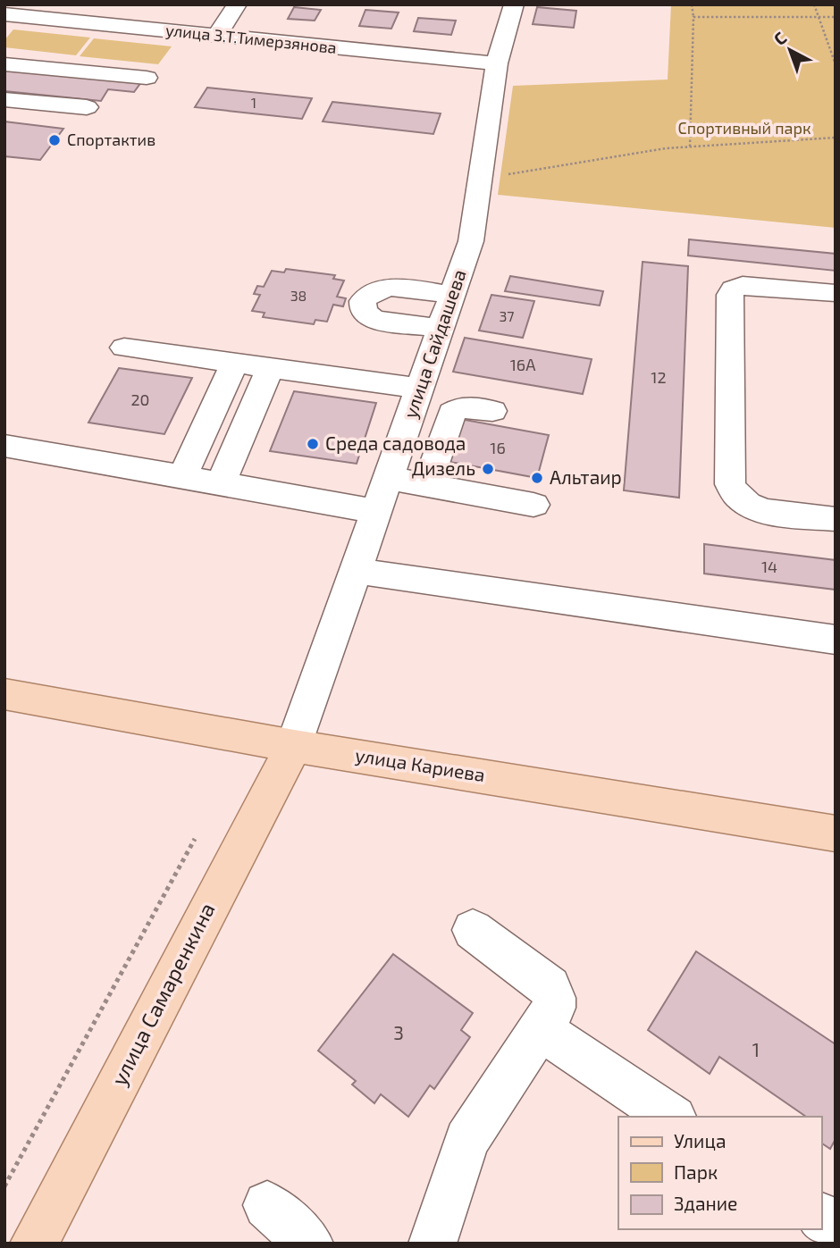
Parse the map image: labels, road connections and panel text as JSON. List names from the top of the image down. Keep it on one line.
{"streets":{"main road":["улица Кариева","улица Самаренкина"],"street":["улица З.Т.Тимерзянова","улица Сайдашева"]},"crossings":[["улица З.Т.Тимерзянова","улица Сайдашева"],["улица Сайдашева","улица Кариева"],["улица Сайдашева","улица Самаренкина"],["улица Кариева","улица Самаренкина"]],"parks":["Спортивный парк"],"places":["Спортактив","Среда садовода","Дизель","Альтаир"],"house_numbers":["1","38","37","16А","12","20","16","14","3","1"],"legend":["Улица","Парк","Здание"],"north":"top left"}
